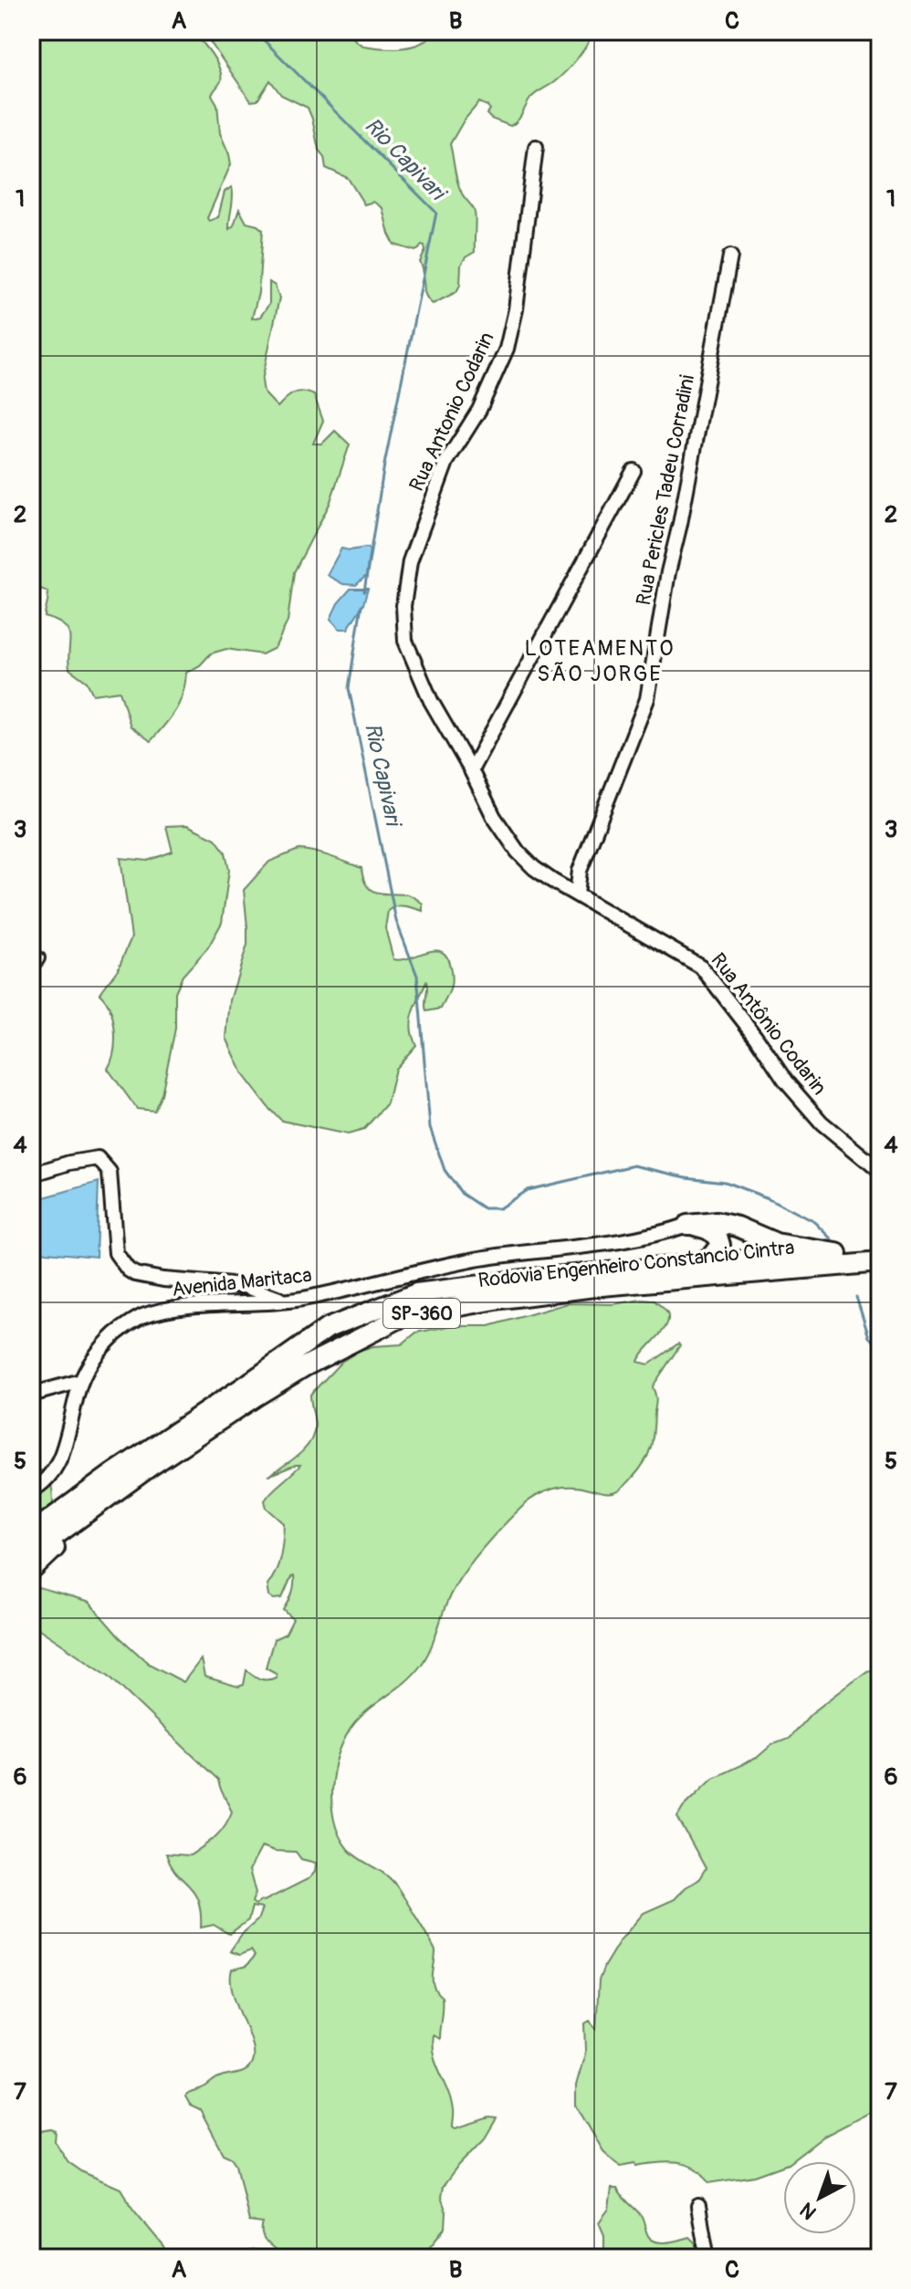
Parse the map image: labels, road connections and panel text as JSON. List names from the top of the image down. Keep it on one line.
{"streets":{"highway":["Rodovia Engenheiro Constancio Cintra","SP-360"],"street":["Rua Antonio Codarin","Rua Pericles Tadeu Corradini","Rua Antônio Codarin","Avenida Maritaca"]},"crossings":[["Rua Antonio Codarin","Rua Pericles Tadeu Corradini"],["Rua Antonio Codarin","Rua Antônio Codarin"],["Rua Pericles Tadeu Corradini","Rua Antônio Codarin"]],"districts":["LOTEAMENTO SÃO JORGE"],"water":["Rio Capivari"],"north":"bottom left","grid":{"columns":["A","B","C"],"rows":["1","2","3","4","5","6","7"]}}
